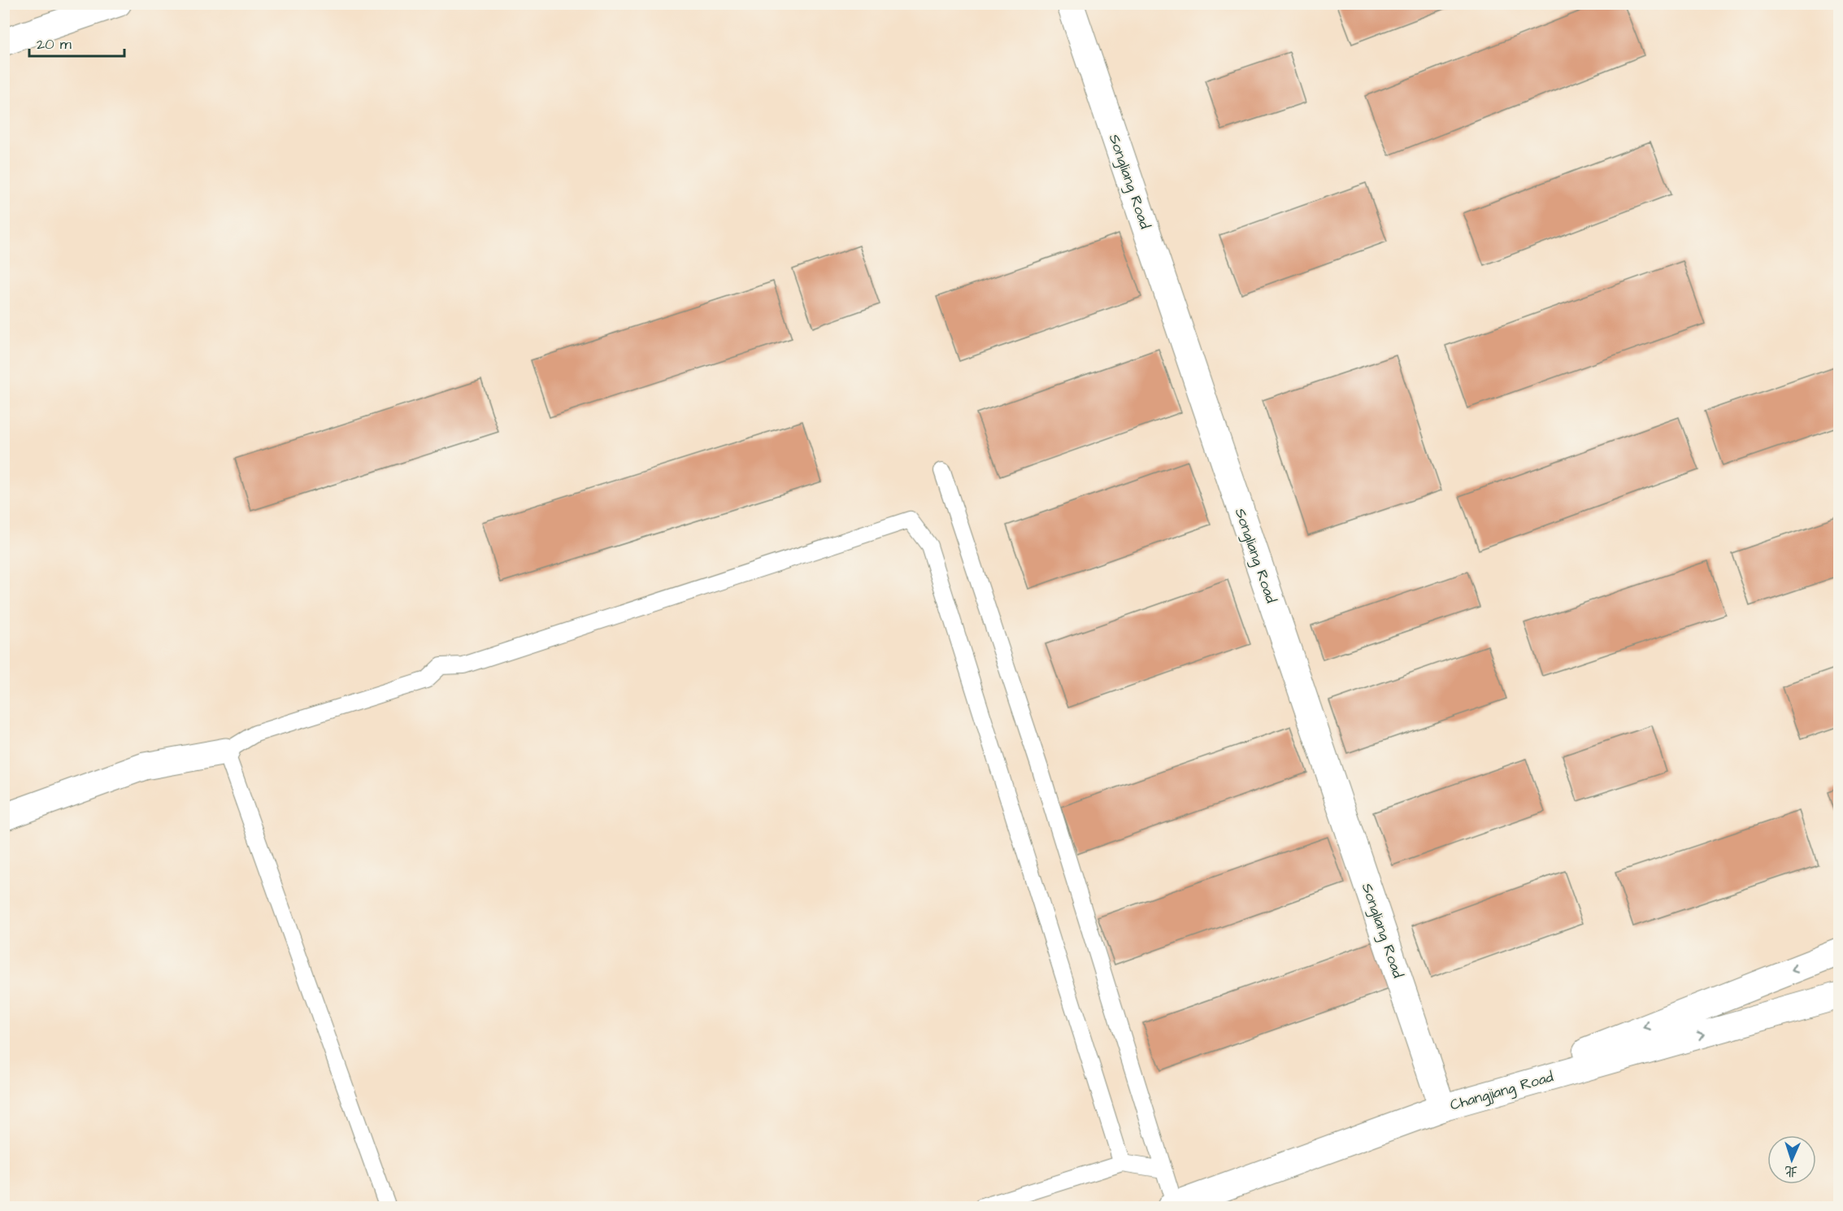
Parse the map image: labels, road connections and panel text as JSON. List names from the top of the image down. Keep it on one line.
{"streets":{"street":["Songliang Road","Changjiang Road"]},"crossings":[["Songliang Road","Changjiang Road"]],"scale_bar":"20 m","north":"bottom"}
